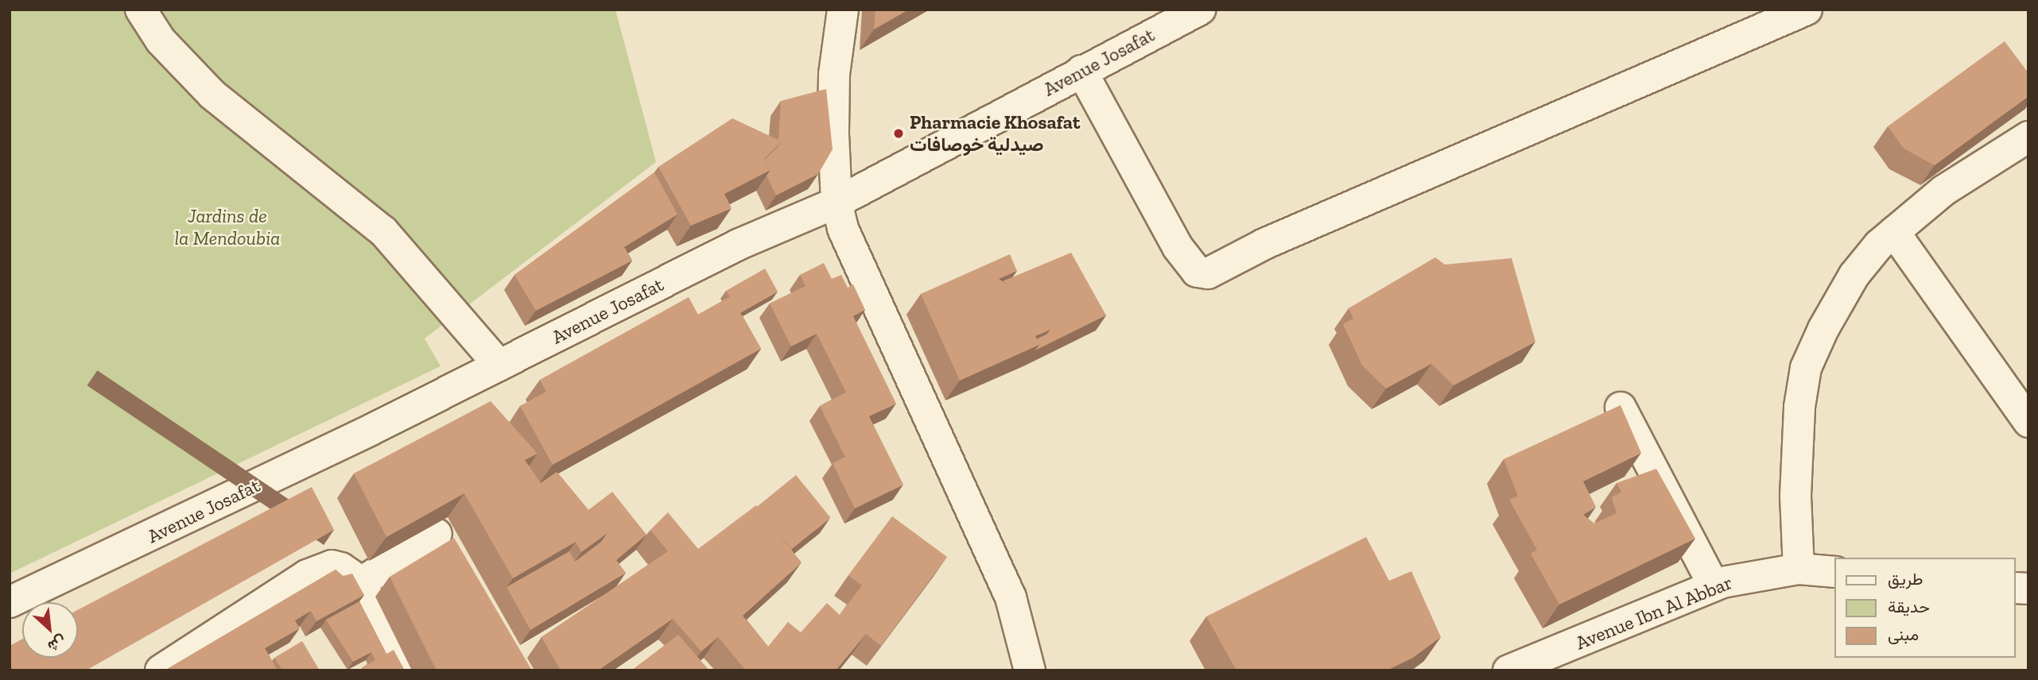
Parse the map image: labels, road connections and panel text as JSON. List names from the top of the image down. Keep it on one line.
{"streets":{"street":["Avenue Josafat","Avenue Ibn Al Abbar"]},"parks":["Jardins de la Mendoubia"],"places":["Pharmacie Khosafat صيدلية خوصافات"],"legend":["طريق","حديقة","مبنى"],"north":"bottom right"}
